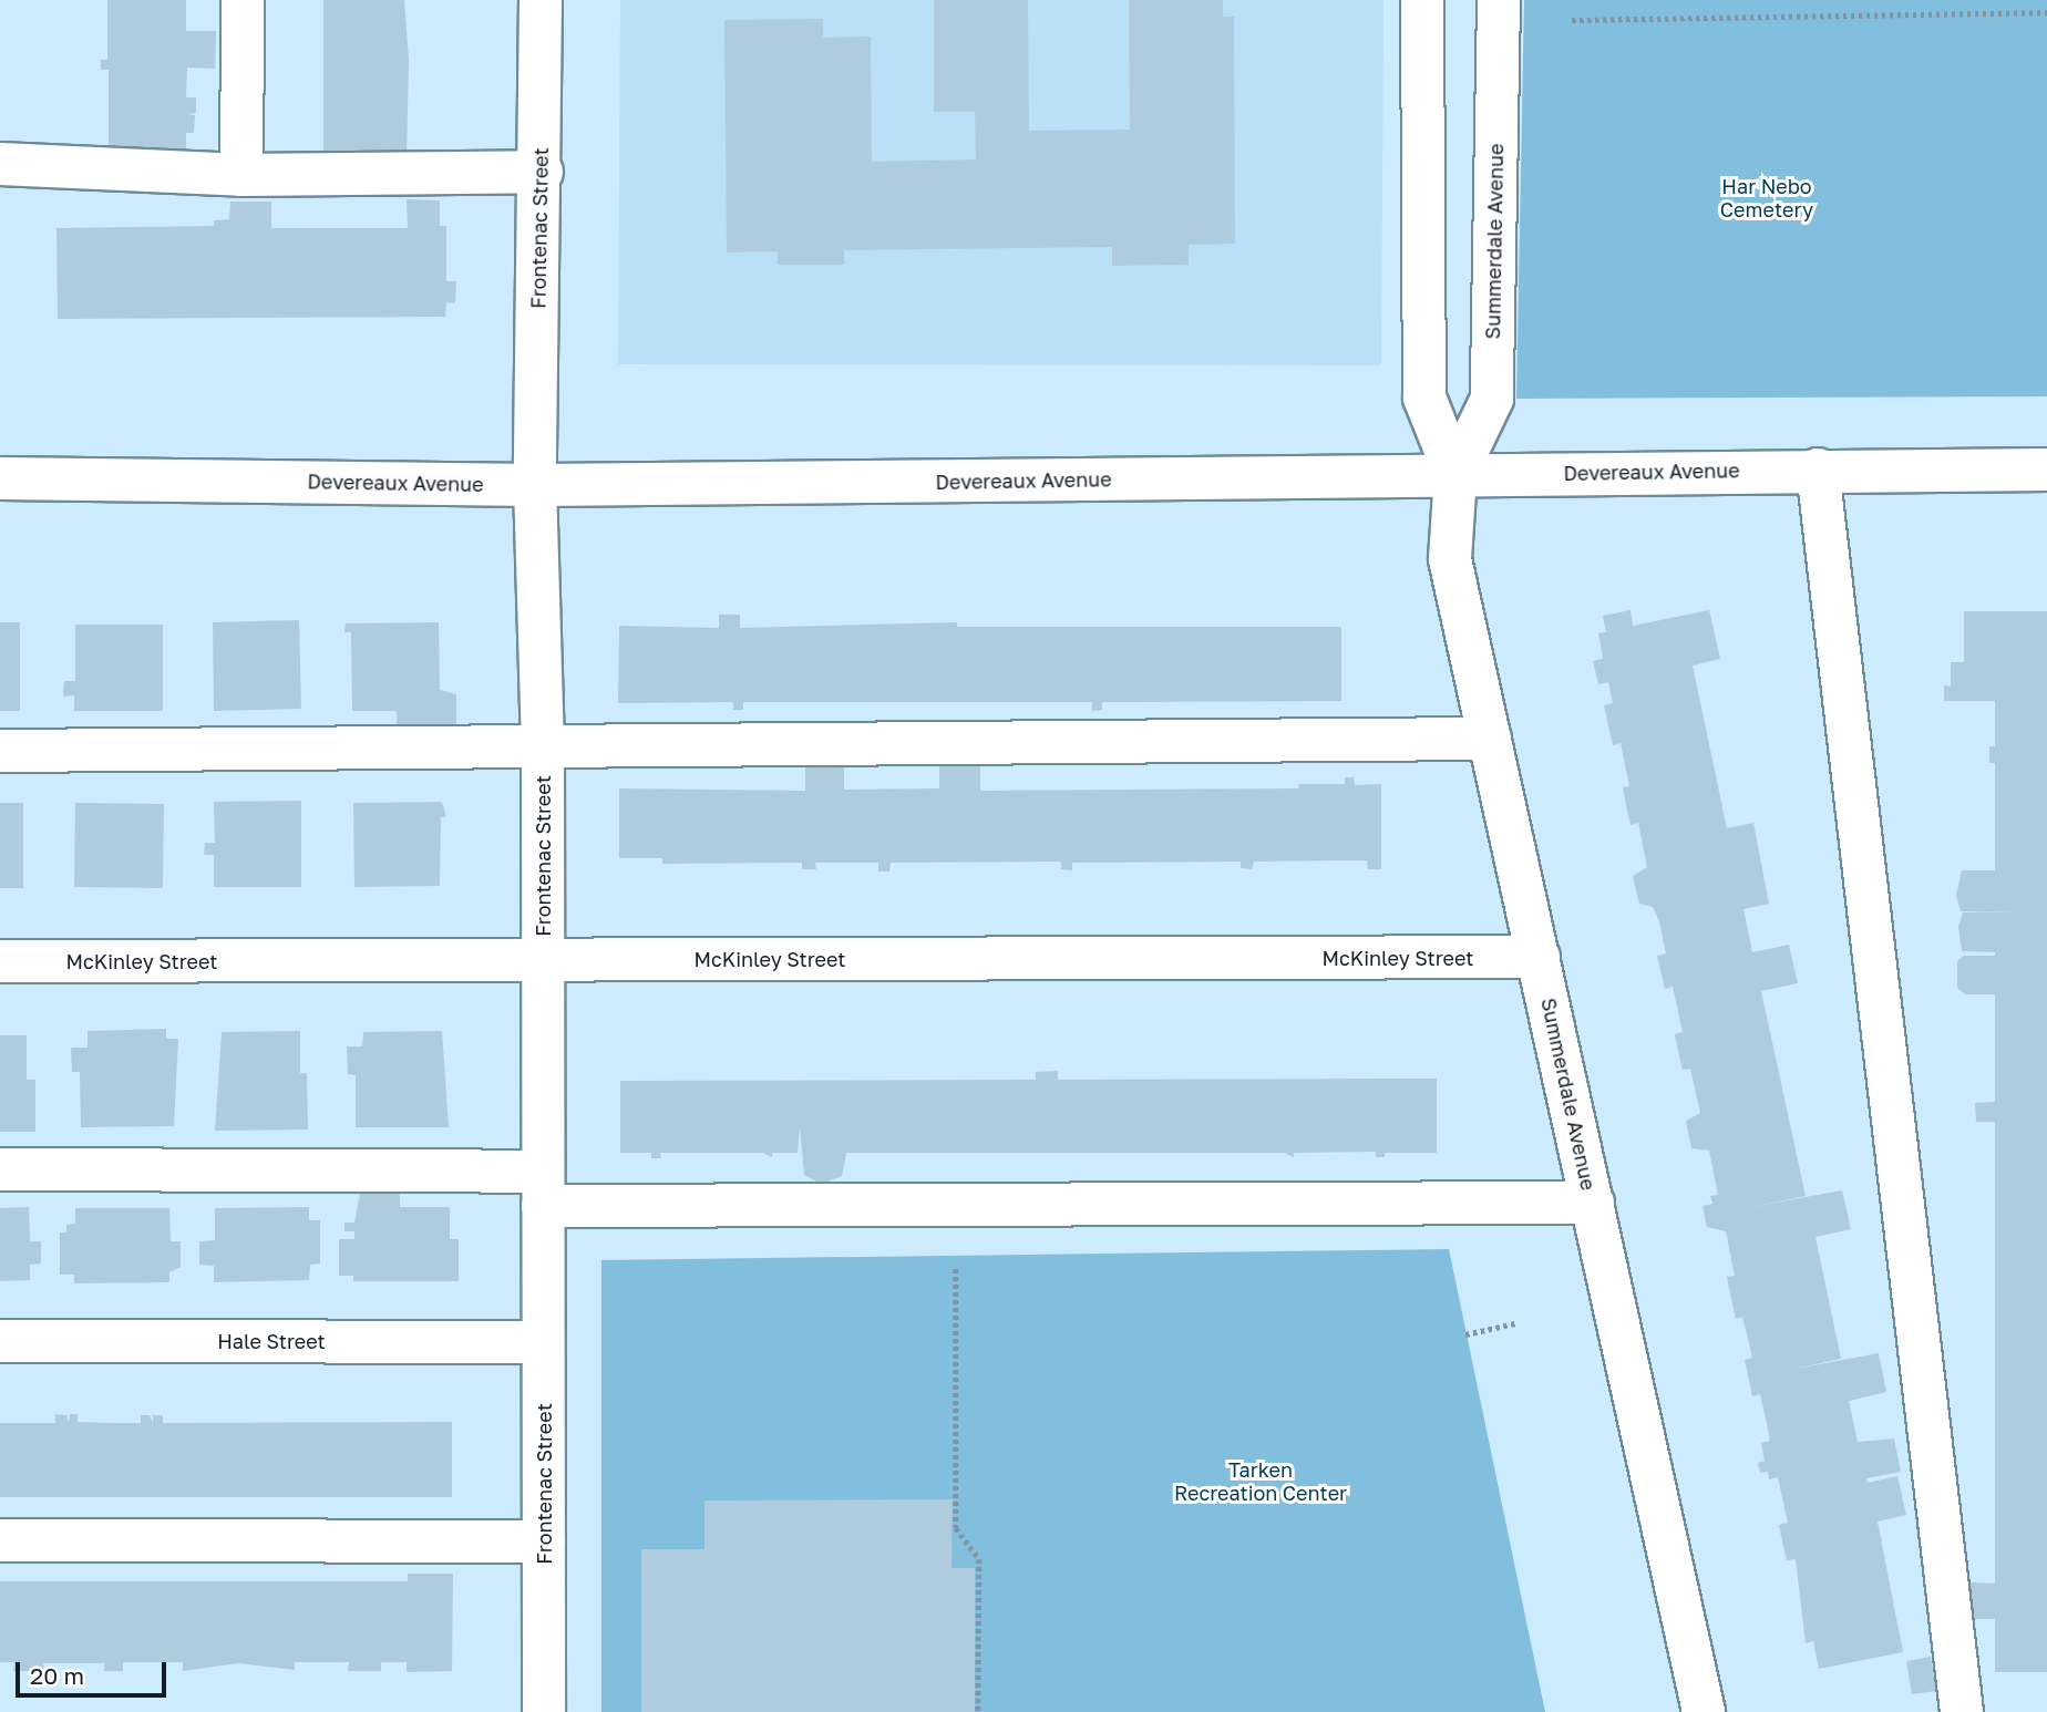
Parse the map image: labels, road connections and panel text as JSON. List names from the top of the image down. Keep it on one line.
{"streets":{"street":["Frontenac Street","Summerdale Avenue","Devereaux Avenue","McKinley Street","Hale Street"]},"crossings":[["Frontenac Street","Devereaux Avenue"],["Frontenac Street","McKinley Street"],["Frontenac Street","Hale Street"],["Summerdale Avenue","Devereaux Avenue"],["Summerdale Avenue","McKinley Street"]],"parks":["Har Nebo Cemetery","Tarken Recreation Center"],"scale_bar":"20 m"}
